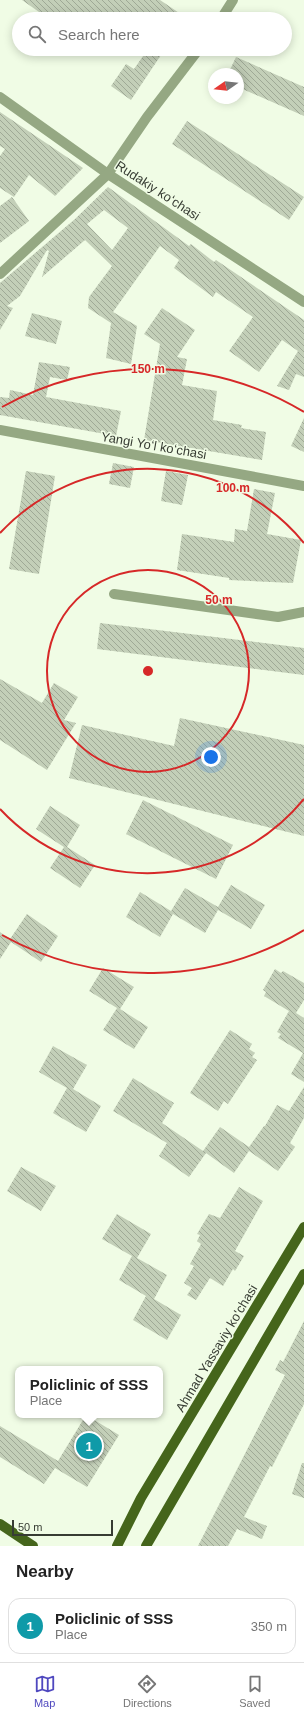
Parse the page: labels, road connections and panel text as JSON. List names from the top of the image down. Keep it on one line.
{"streets":{"main road":["Ahmad Yassaviy ko'chasi"],"street":["Rudakiy koʻchasi","Yangi Yoʻl koʻchasi"]},"scale_bar":"50 m","north":"left","page":{"search":"Search here","popup":["Policlinic of SSS","Place"],"pins":"1","scale":"50 m","heading":"Nearby","list":[{"mark":"1","name":"Policlinic of SSS","note":"Place","value":"350 m"}],"nav":["Map","Directions","Saved"]},"rings":["150 m","100 m","50 m"]}
